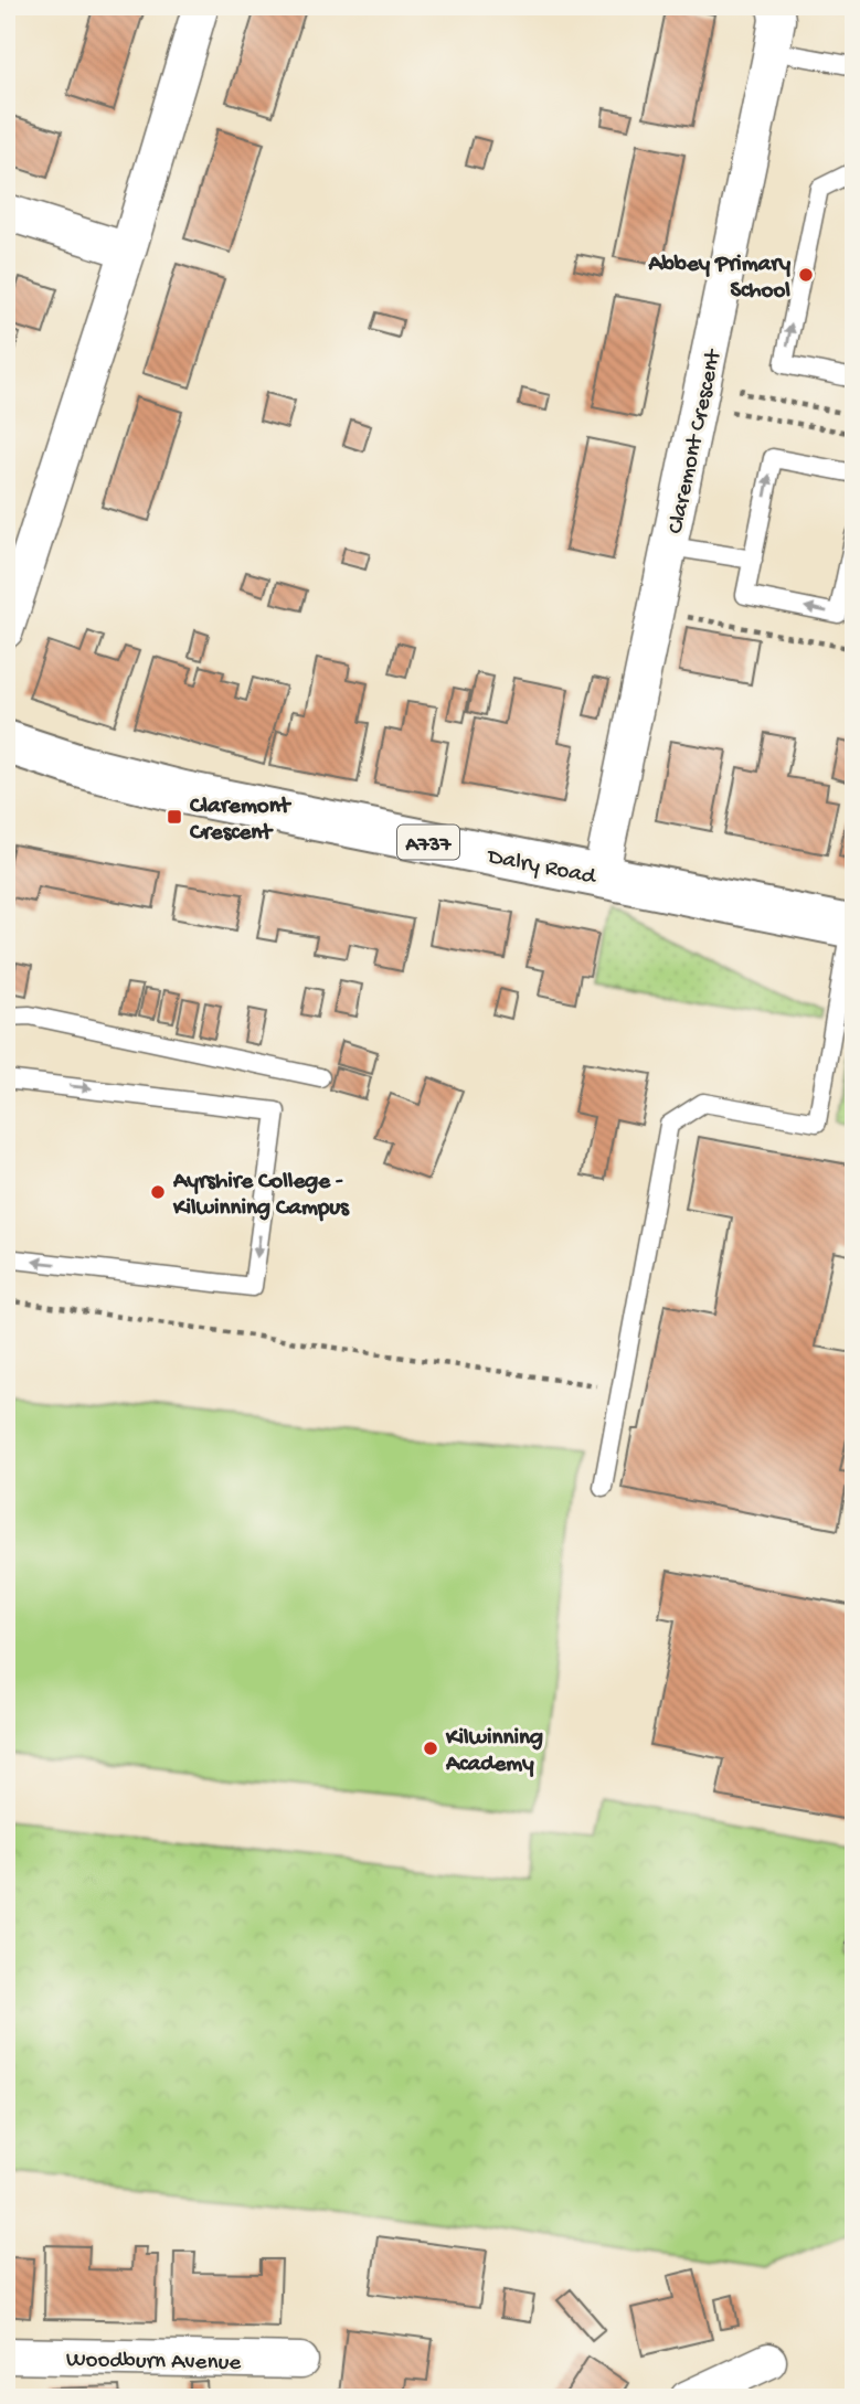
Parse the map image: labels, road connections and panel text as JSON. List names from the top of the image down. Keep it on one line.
{"streets":{"highway":["A737","Dalry Road"],"street":["Claremont Crescent","Woodburn Avenue"]},"crossings":[["Claremont Crescent","Dalry Road"]],"places":{"other":["Abbey Primary School","Ayrshire College - Kilwinning Campus","Kilwinning Academy"],"transit":["Claremont Crescent"]}}
